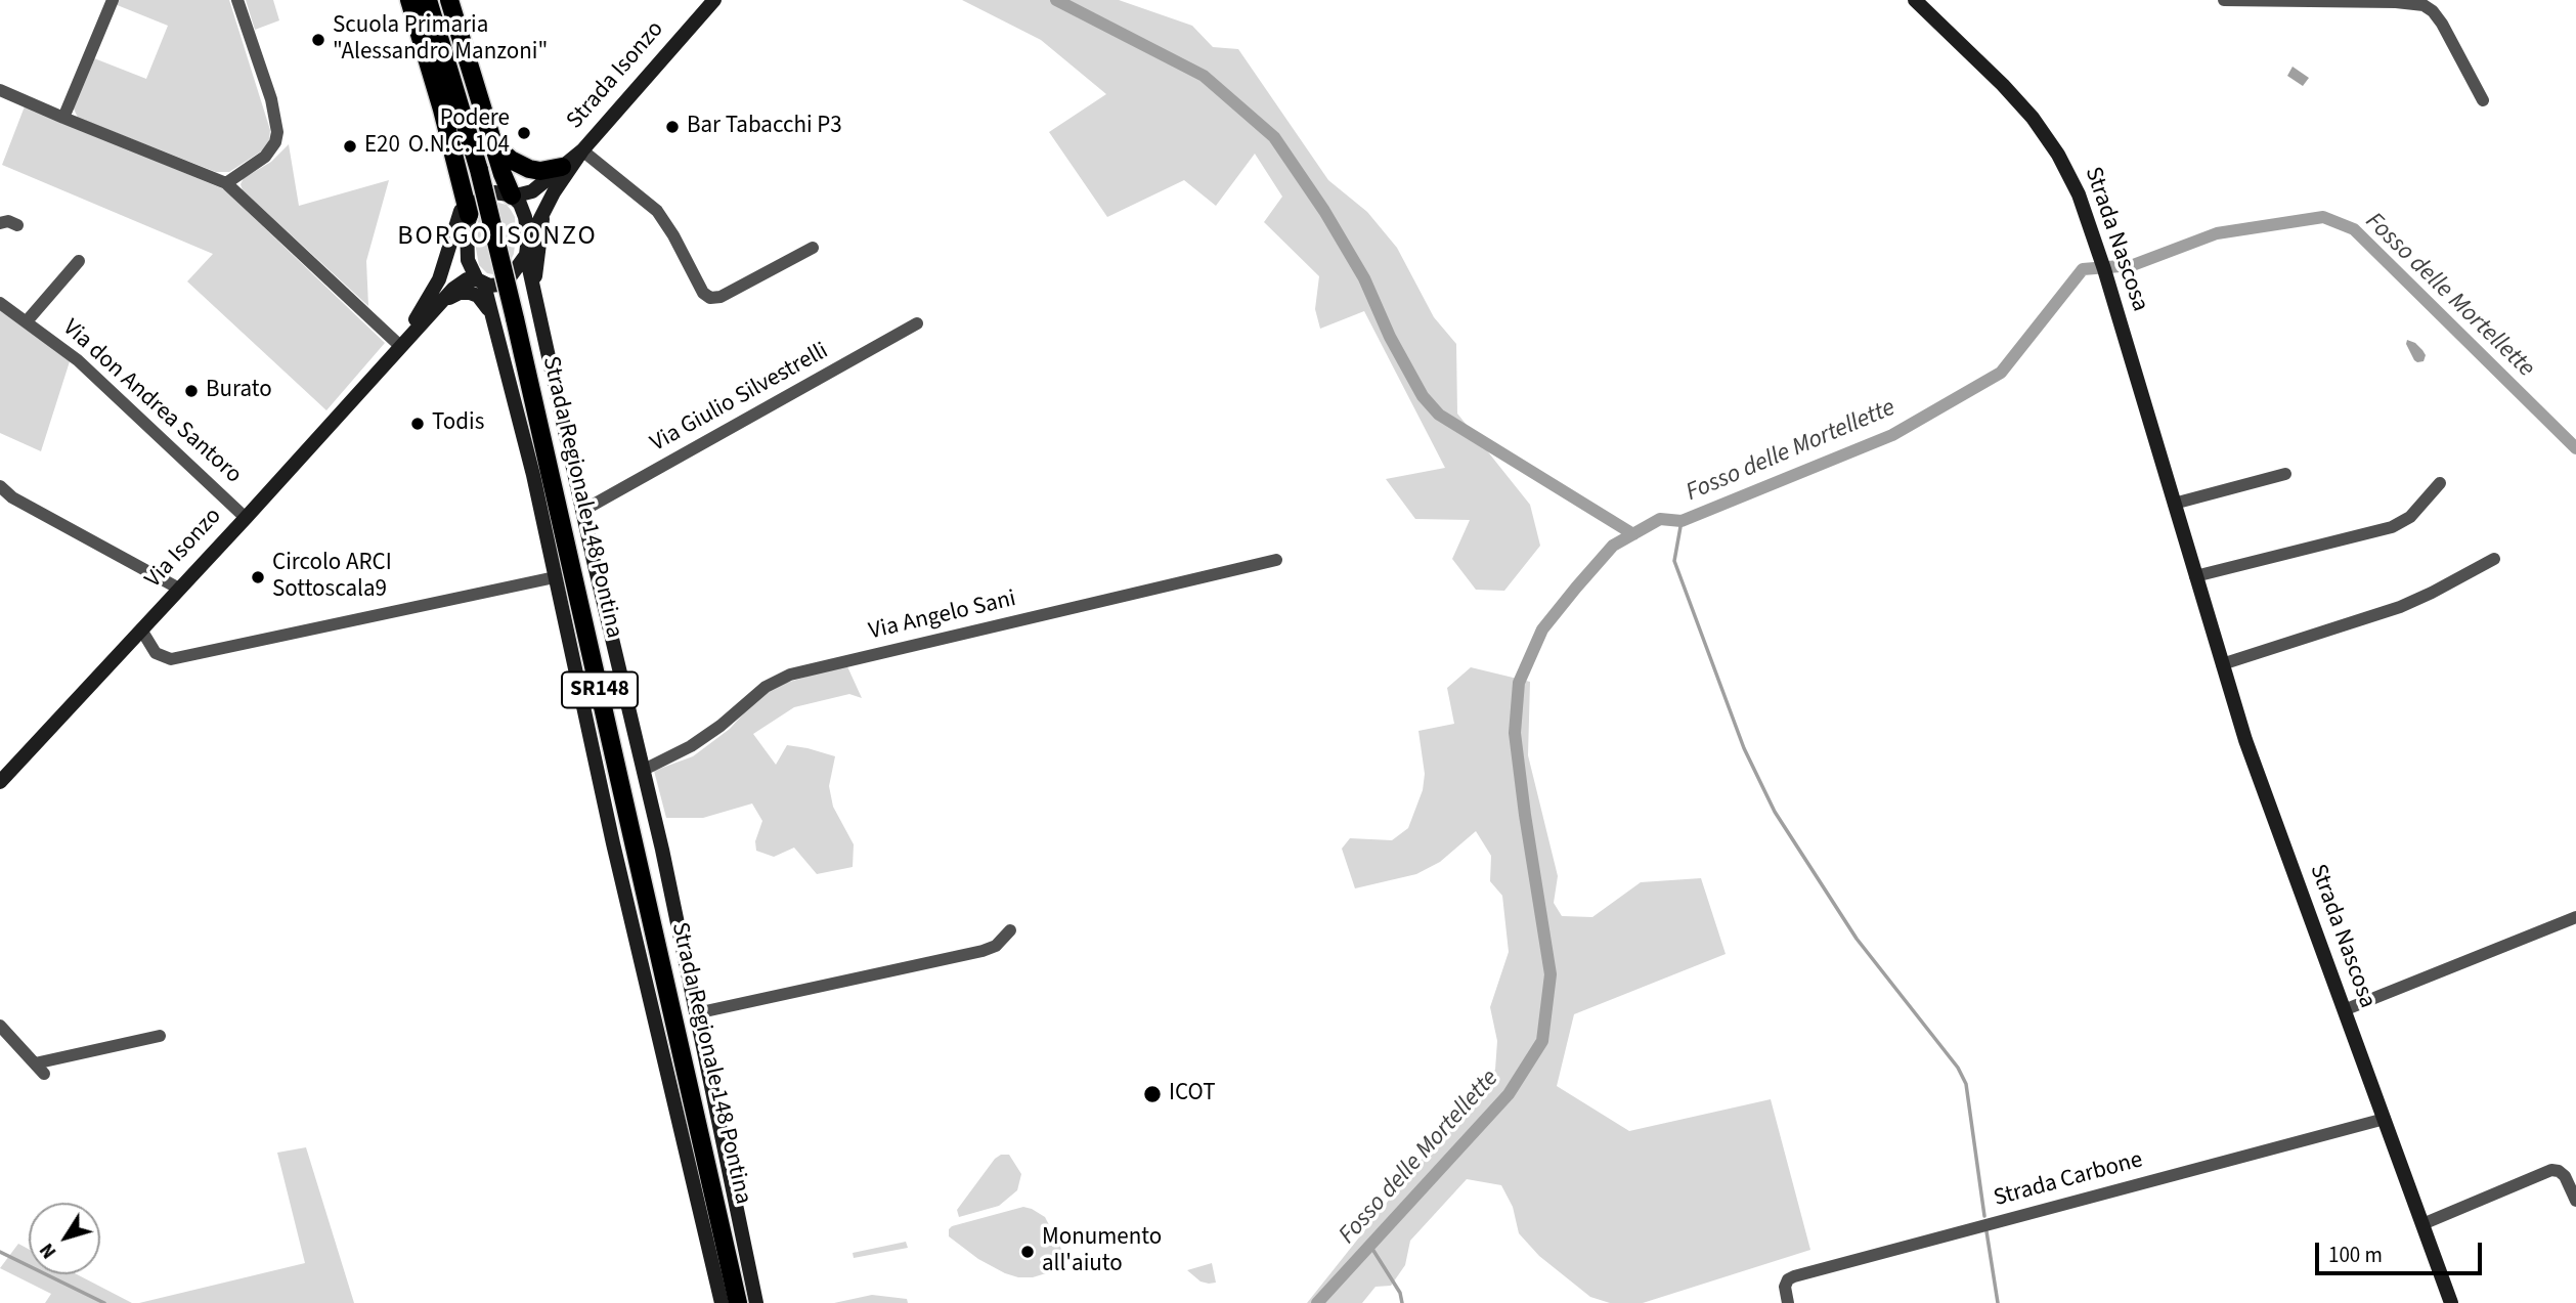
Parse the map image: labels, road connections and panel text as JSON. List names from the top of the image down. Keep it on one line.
{"streets":{"main road":["Strada Regionale 148 Pontina","SR148"],"street":["Strada Isonzo","Strada Nascosa","Via Giulio Silvestrelli","Via don Andrea Santoro","Via Isonzo","Via Angelo Sani","Strada Carbone"]},"crossings":[["Strada Nascosa","Strada Carbone"],["Via don Andrea Santoro","Via Isonzo"]],"districts":["BORGO ISONZO"],"water":["Fosso delle Mortellette"],"places":["Scuola Primaria \"Alessandro Manzoni\"","Bar Tabacchi P3","Podere O.N.C. 104","E20","Burato","Todis","Circolo ARCI Sottoscala9","ICOT","Monumento all'aiuto"],"scale_bar":"100 m","north":"bottom left"}
